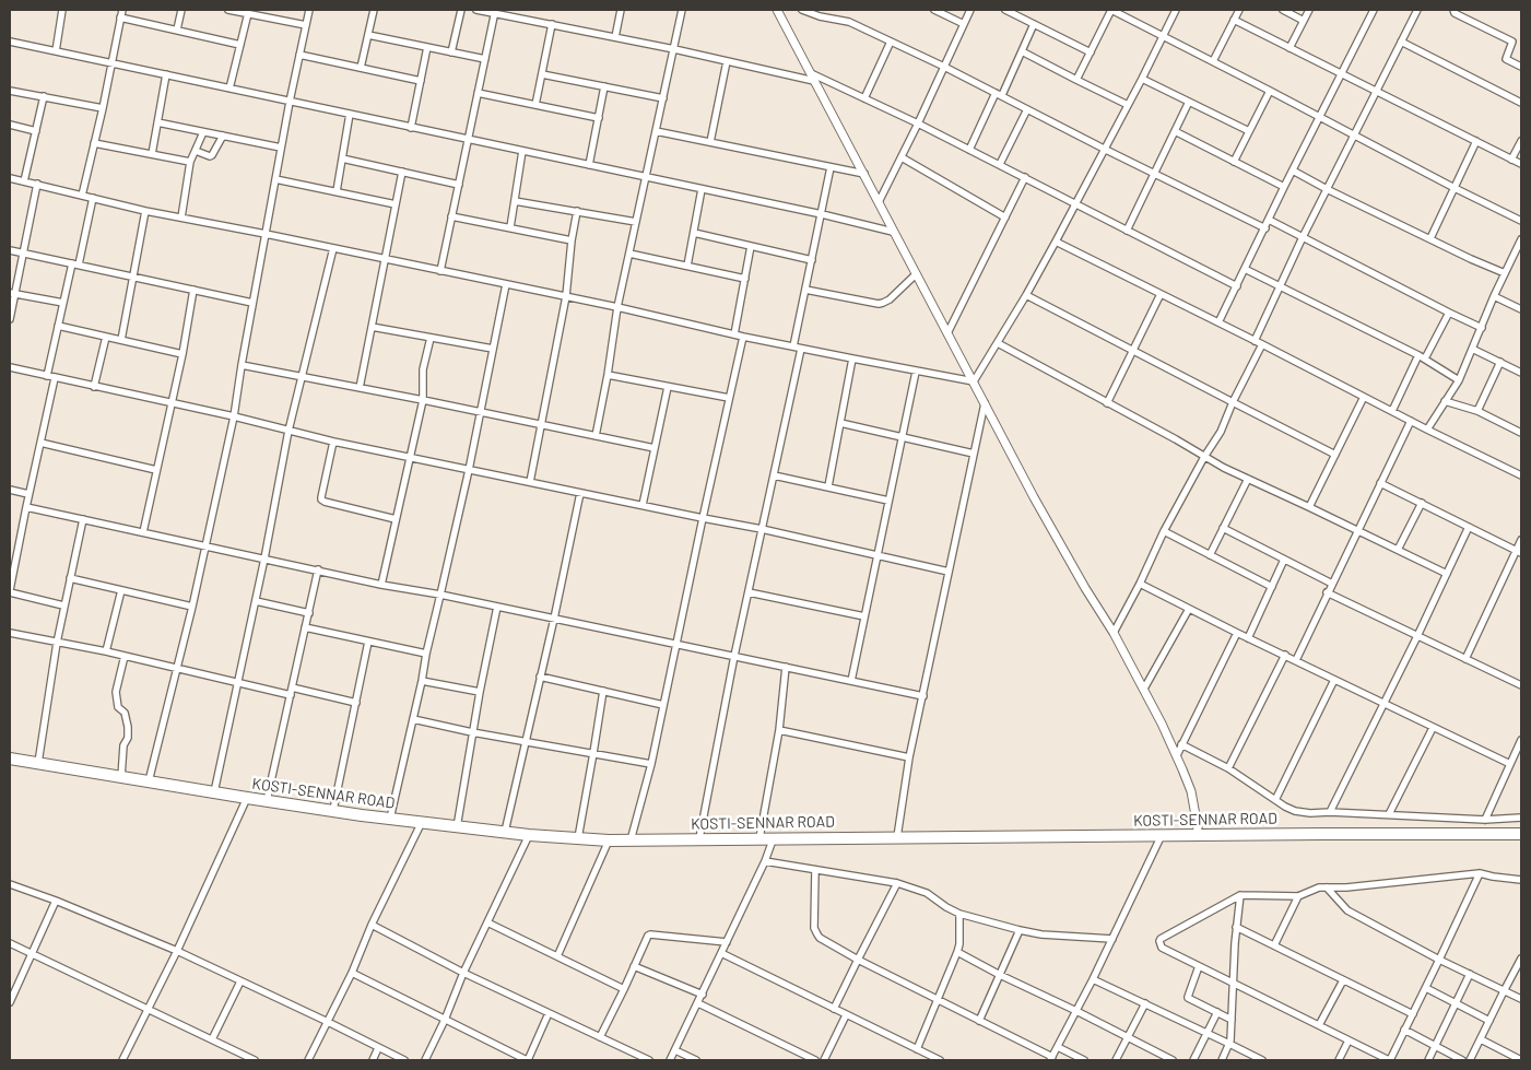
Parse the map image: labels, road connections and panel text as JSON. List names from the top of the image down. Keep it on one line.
{"streets":{"highway":["KOSTI-SENNAR ROAD"]}}
